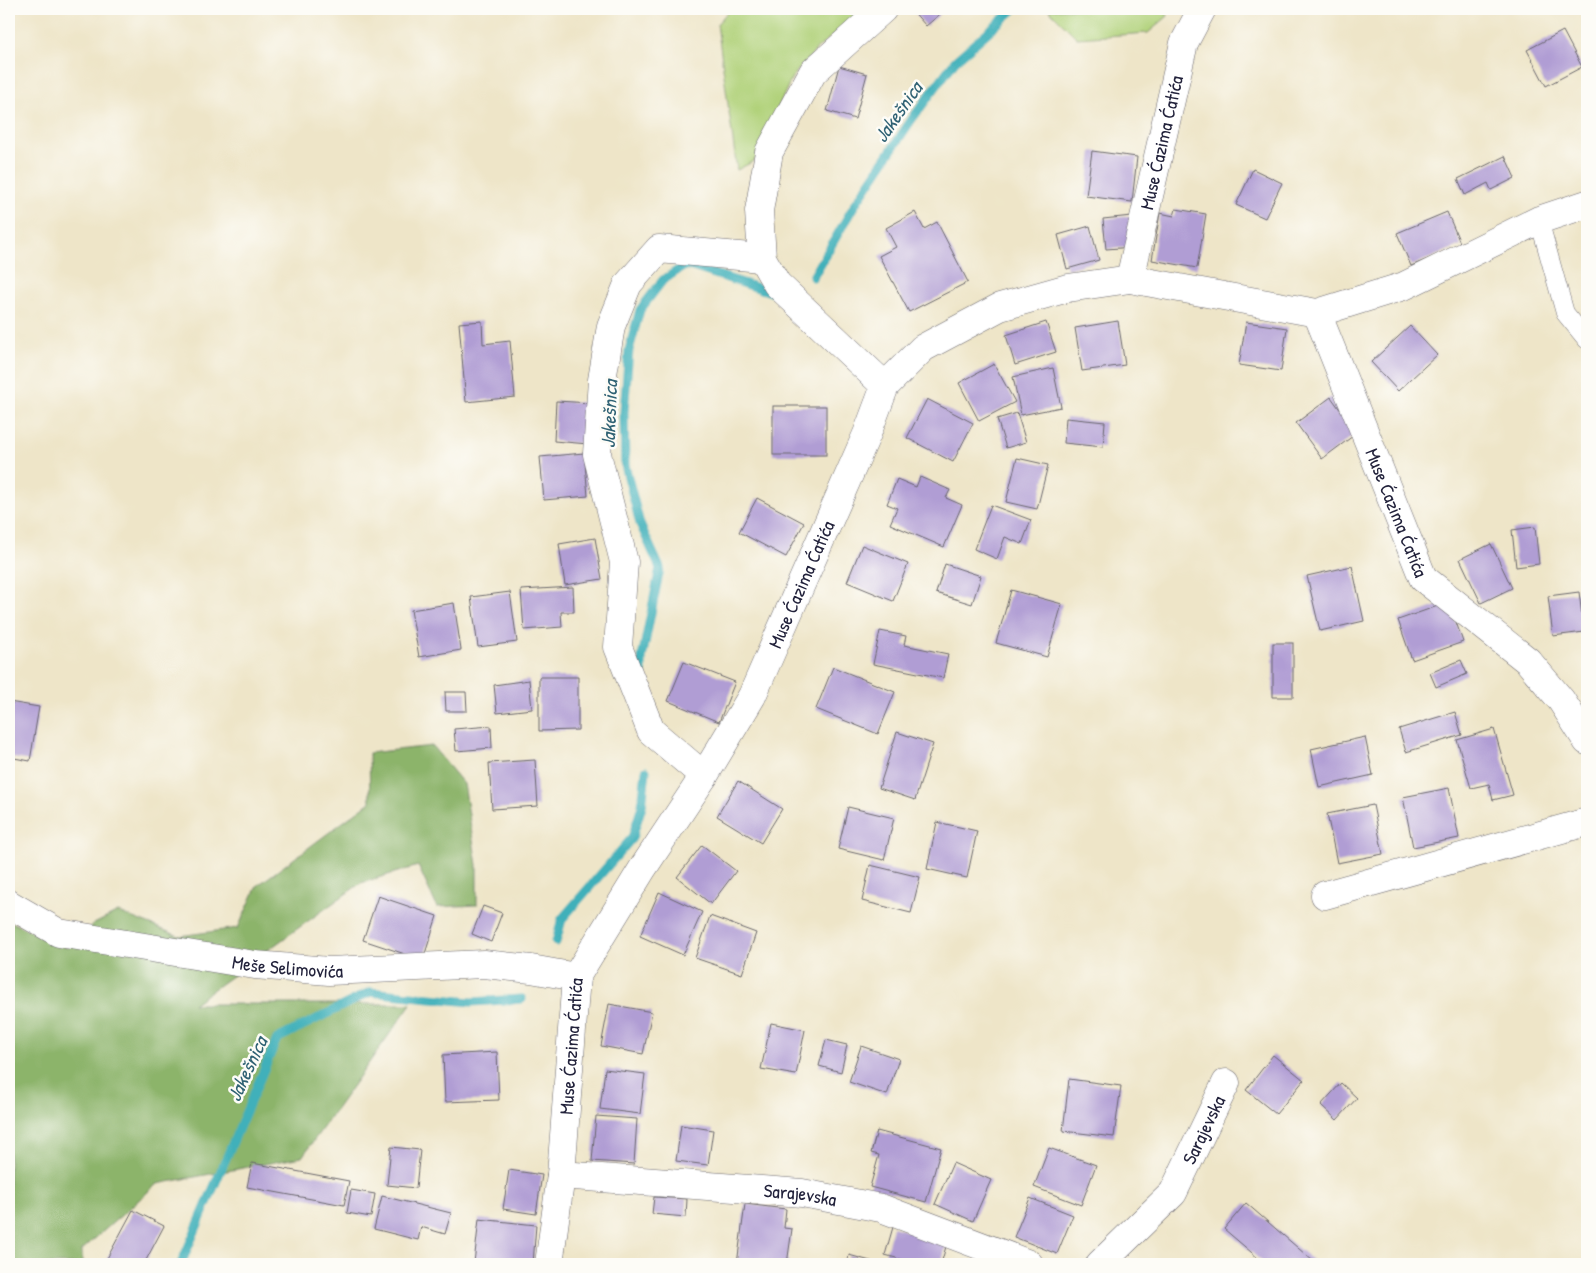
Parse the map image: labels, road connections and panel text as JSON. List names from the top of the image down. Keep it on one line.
{"streets":{"street":["Muse Ćazima Ćatića","Meše Selimovića","Sarajevska"]},"crossings":[["Muse Ćazima Ćatića","Meše Selimovića"],["Muse Ćazima Ćatića","Sarajevska"]],"water":["Jakešnica"]}
